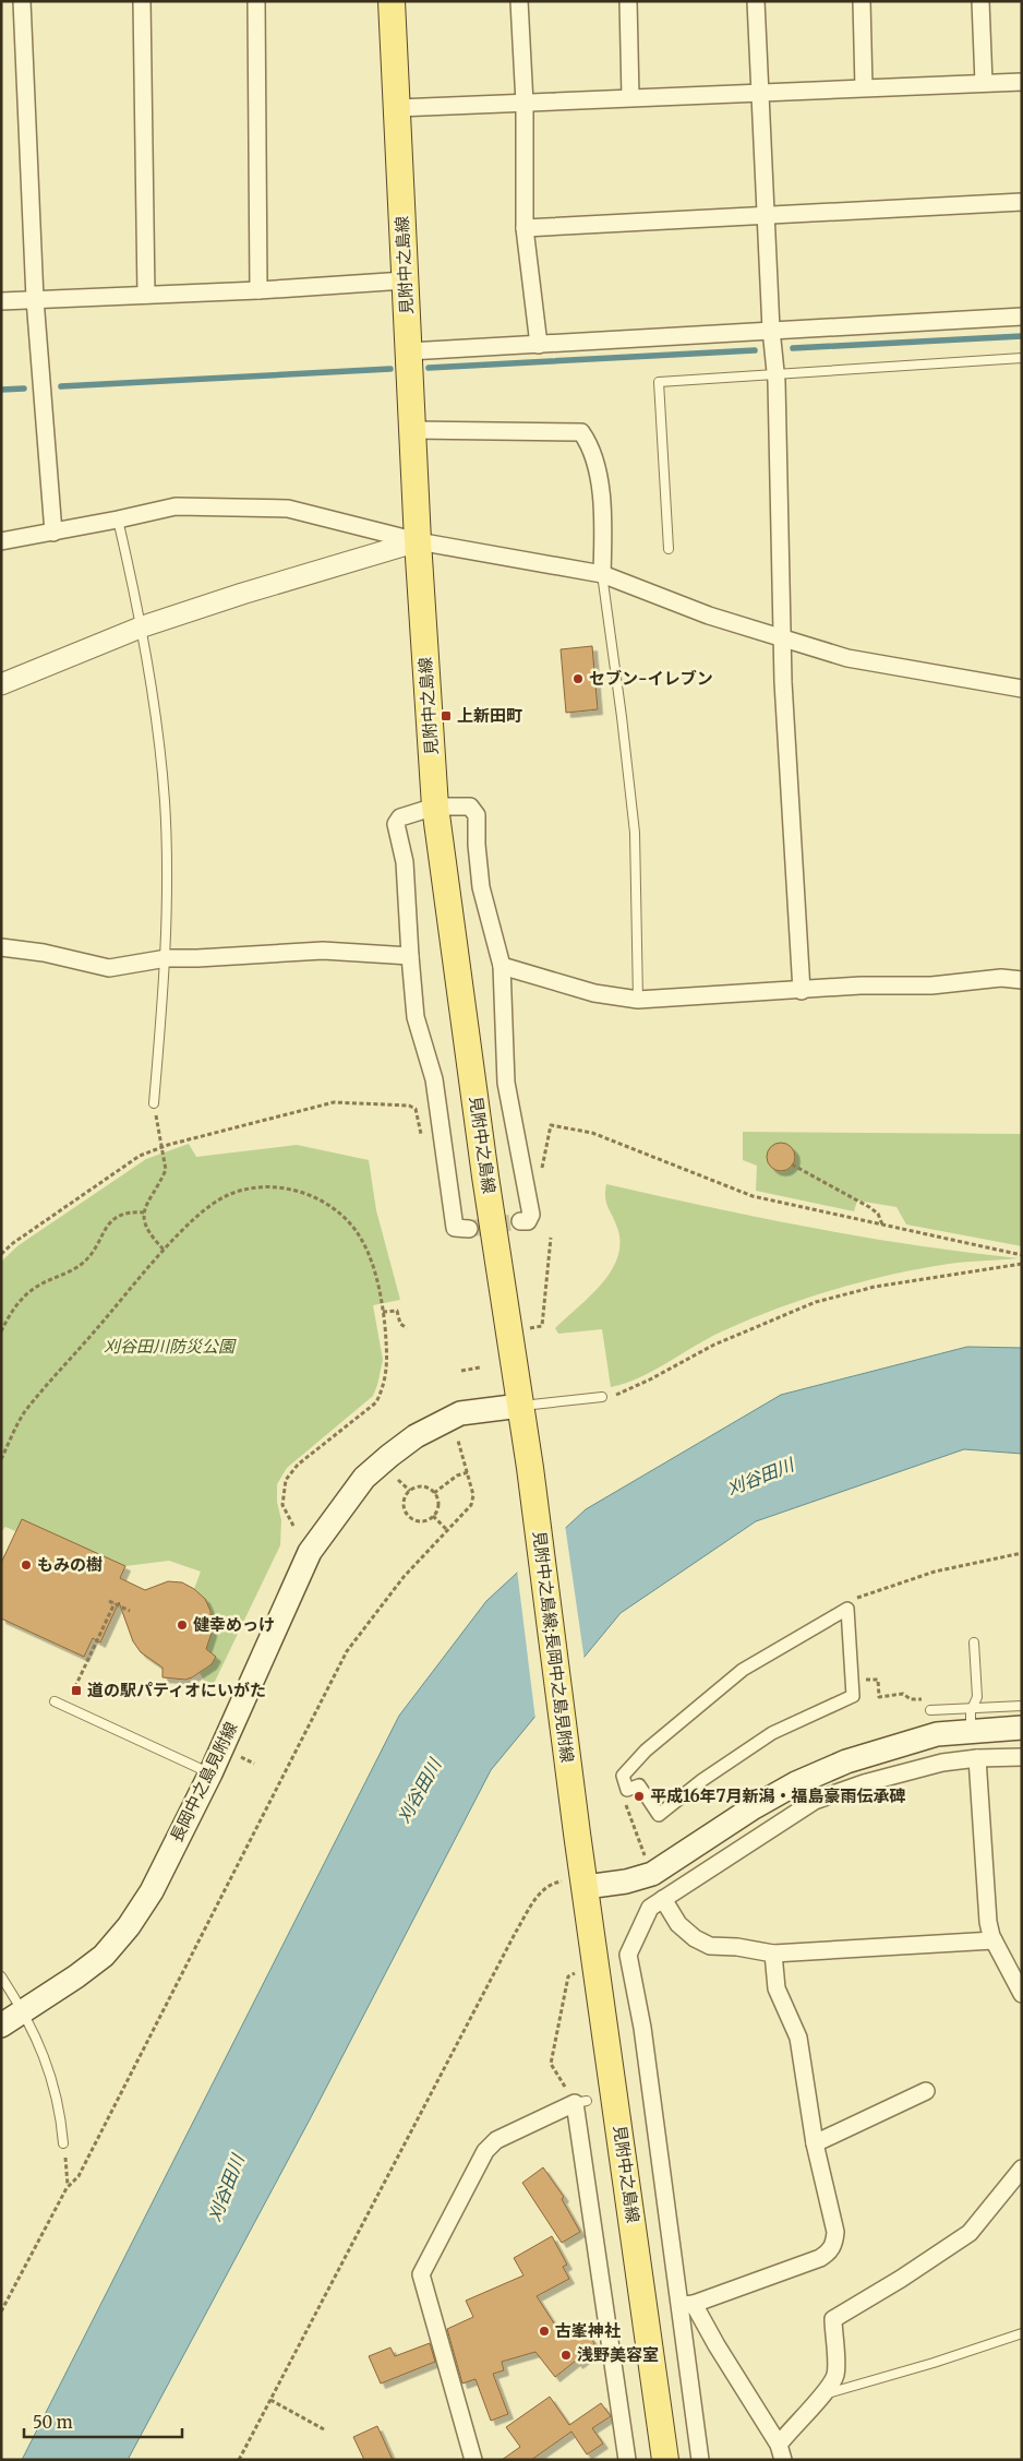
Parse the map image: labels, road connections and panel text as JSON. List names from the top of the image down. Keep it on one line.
{"streets":{"main road":["見附中之島線","見附中之島線;長岡中之島見附線","長岡中之島見附線"]},"crossings":[["見附中之島線","見附中之島線;長岡中之島見附線"],["見附中之島線","長岡中之島見附線"],["見附中之島線;長岡中之島見附線","長岡中之島見附線"]],"water":["刈谷田川"],"parks":["刈谷田川防災公園"],"places":{"other":["セブン-イレブン","もみの樹","健幸めっけ","平成16年7月新潟・福島豪雨伝承碑","古峯神社","浅野美容室"],"transit":["上新田町","道の駅パティオにいがた"]},"scale_bar":"50 m"}
